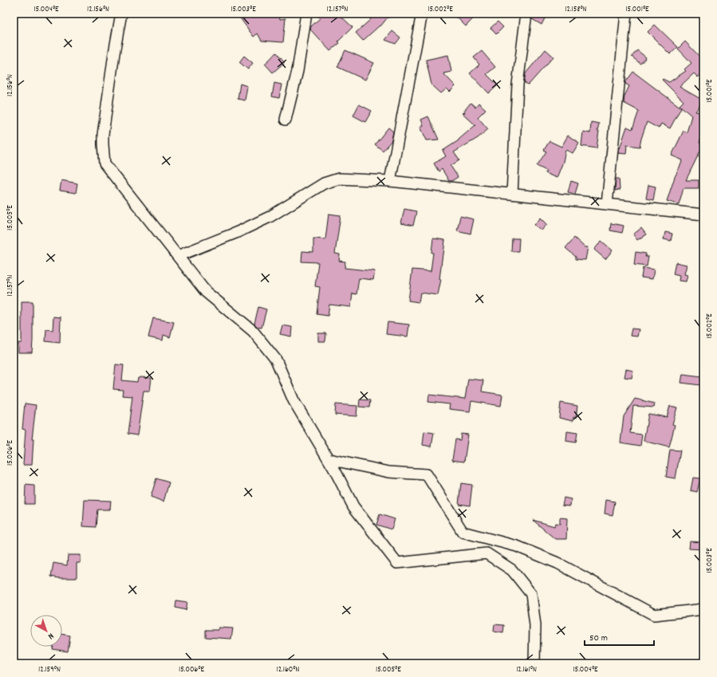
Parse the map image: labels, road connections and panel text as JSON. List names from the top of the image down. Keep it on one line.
{"scale_bar":"50 m","north":"bottom right","coordinates":["15.004°E","12.156°N","15.003°E","12.157°N","15.002°E","12.158°N","15.001°E","15.005°E","15.006°E","12.159°N","12.160°N","12.161°N"]}
